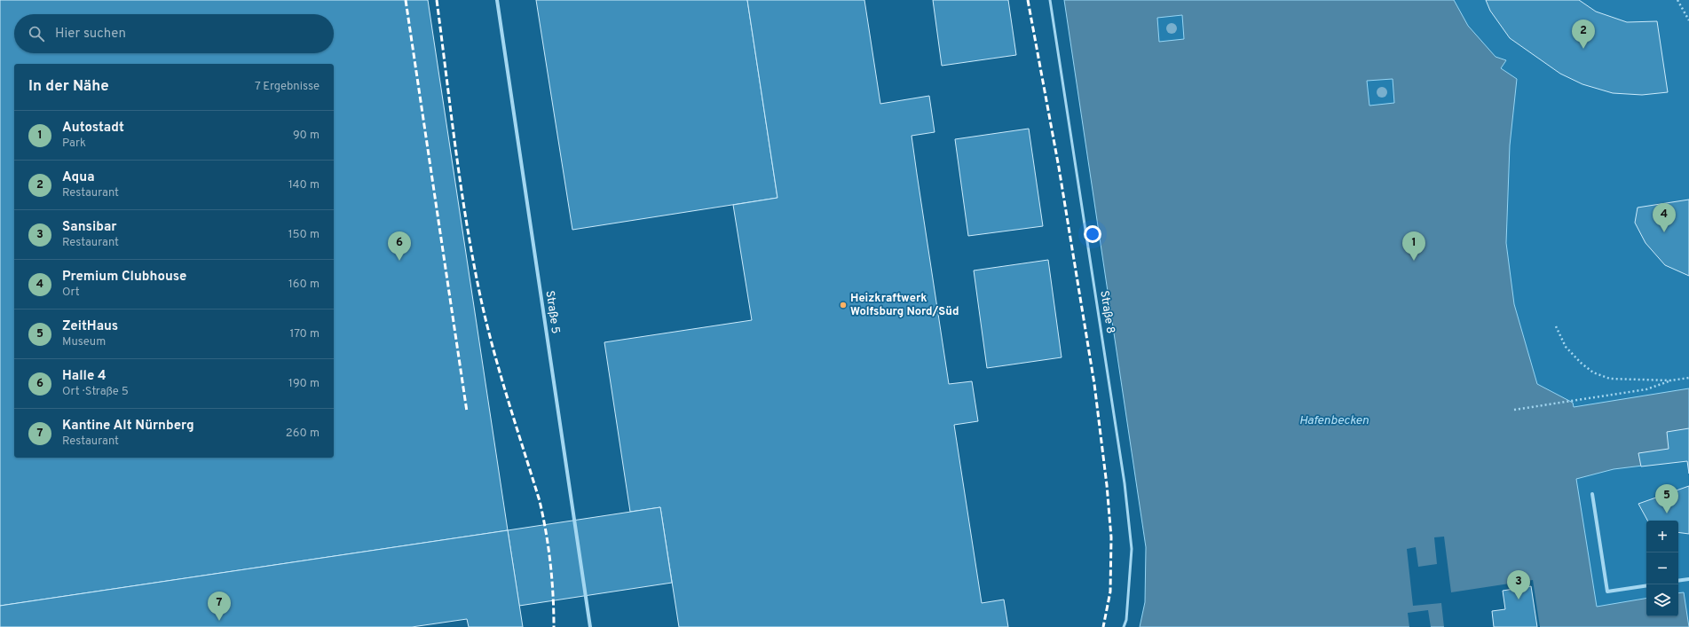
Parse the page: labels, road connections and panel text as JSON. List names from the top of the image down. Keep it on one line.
{"streets":{"street":["Straße 5"],"lane":["Straße 8"]},"water":["Hafenbecken"],"places":["Heizkraftwerk Wolfsburg Nord/Süd"],"page":{"search":"Hier suchen","pins":["2","4","1","6","5","3","7"],"heading":["In der Nähe","7 Ergebnisse"],"list":[{"mark":"1","name":"Autostadt","note":"Park","value":"90 m"},{"mark":"2","name":"Aqua","note":"Restaurant","value":"140 m"},{"mark":"3","name":"Sansibar","note":"Restaurant","value":"150 m"},{"mark":"4","name":"Premium Clubhouse","note":"Ort","value":"160 m"},{"mark":"5","name":"ZeitHaus","note":"Museum","value":"170 m"},{"mark":"6","name":"Halle 4","note":"Ort · Straße 5","value":"190 m"},{"mark":"7","name":"Kantine Alt Nürnberg","note":"Restaurant","value":"260 m"}],"map_buttons":["+","−"]}}
